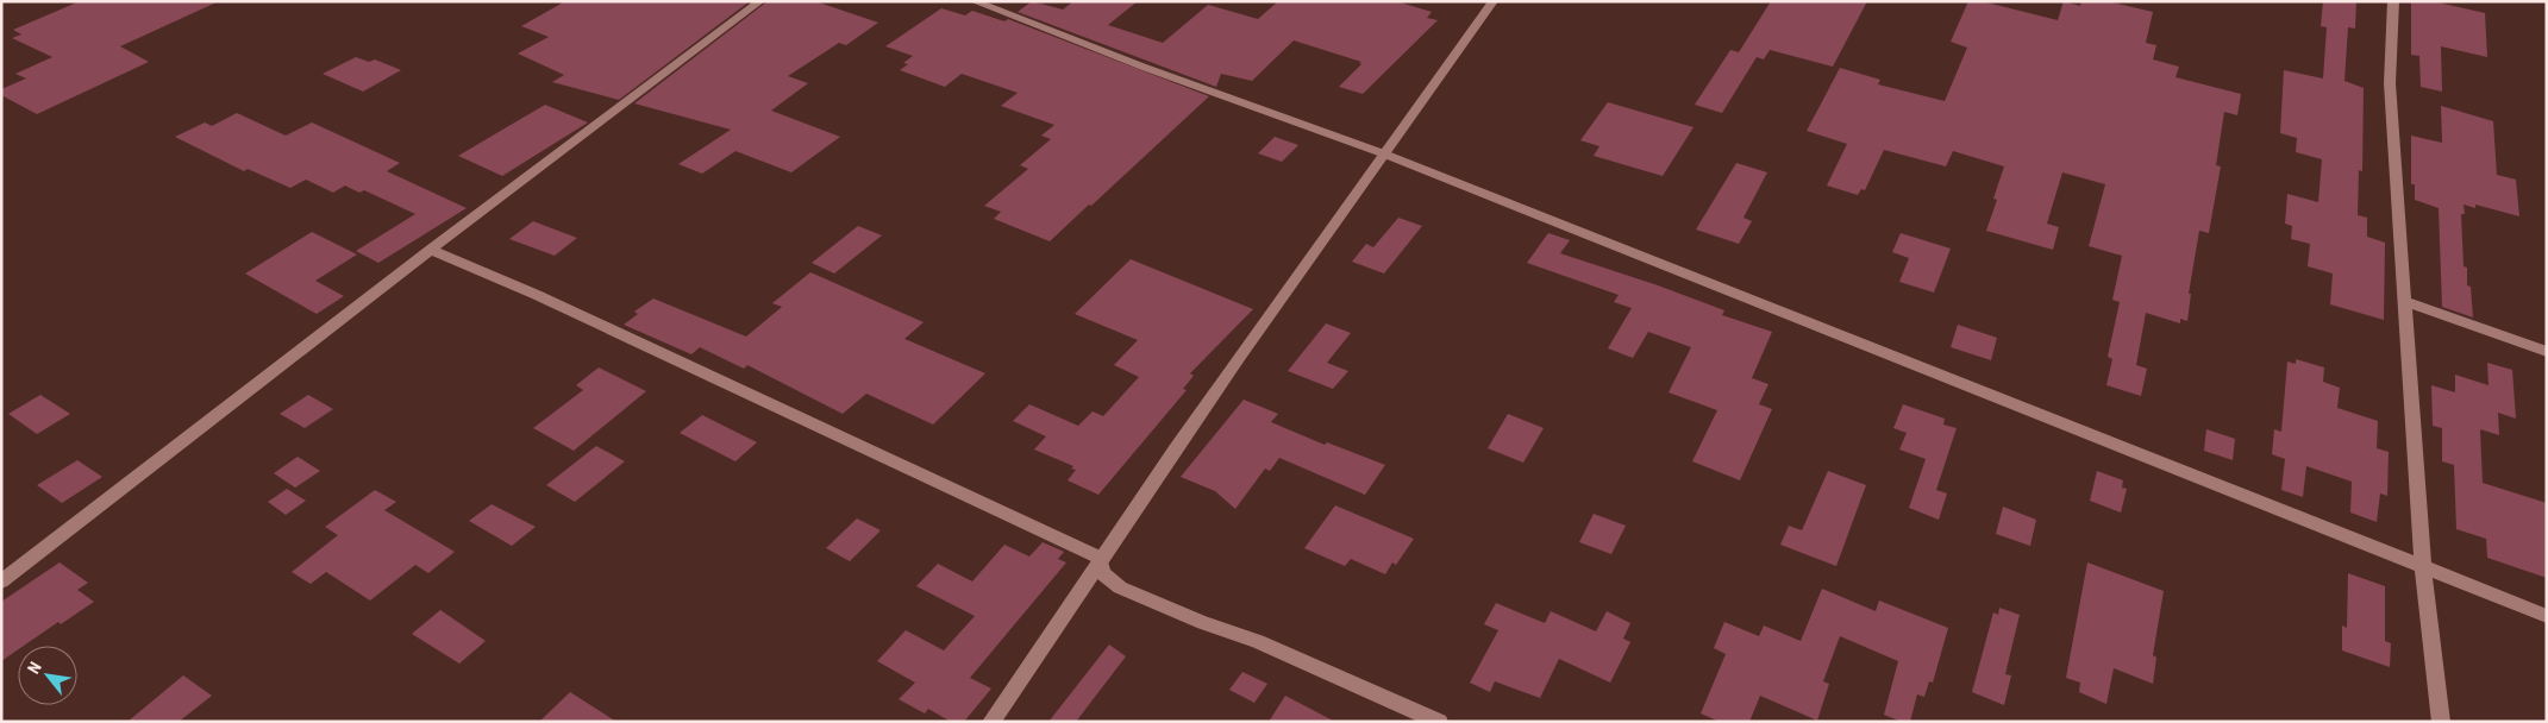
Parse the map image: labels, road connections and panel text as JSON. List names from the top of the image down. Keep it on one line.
{"north":"top left"}
